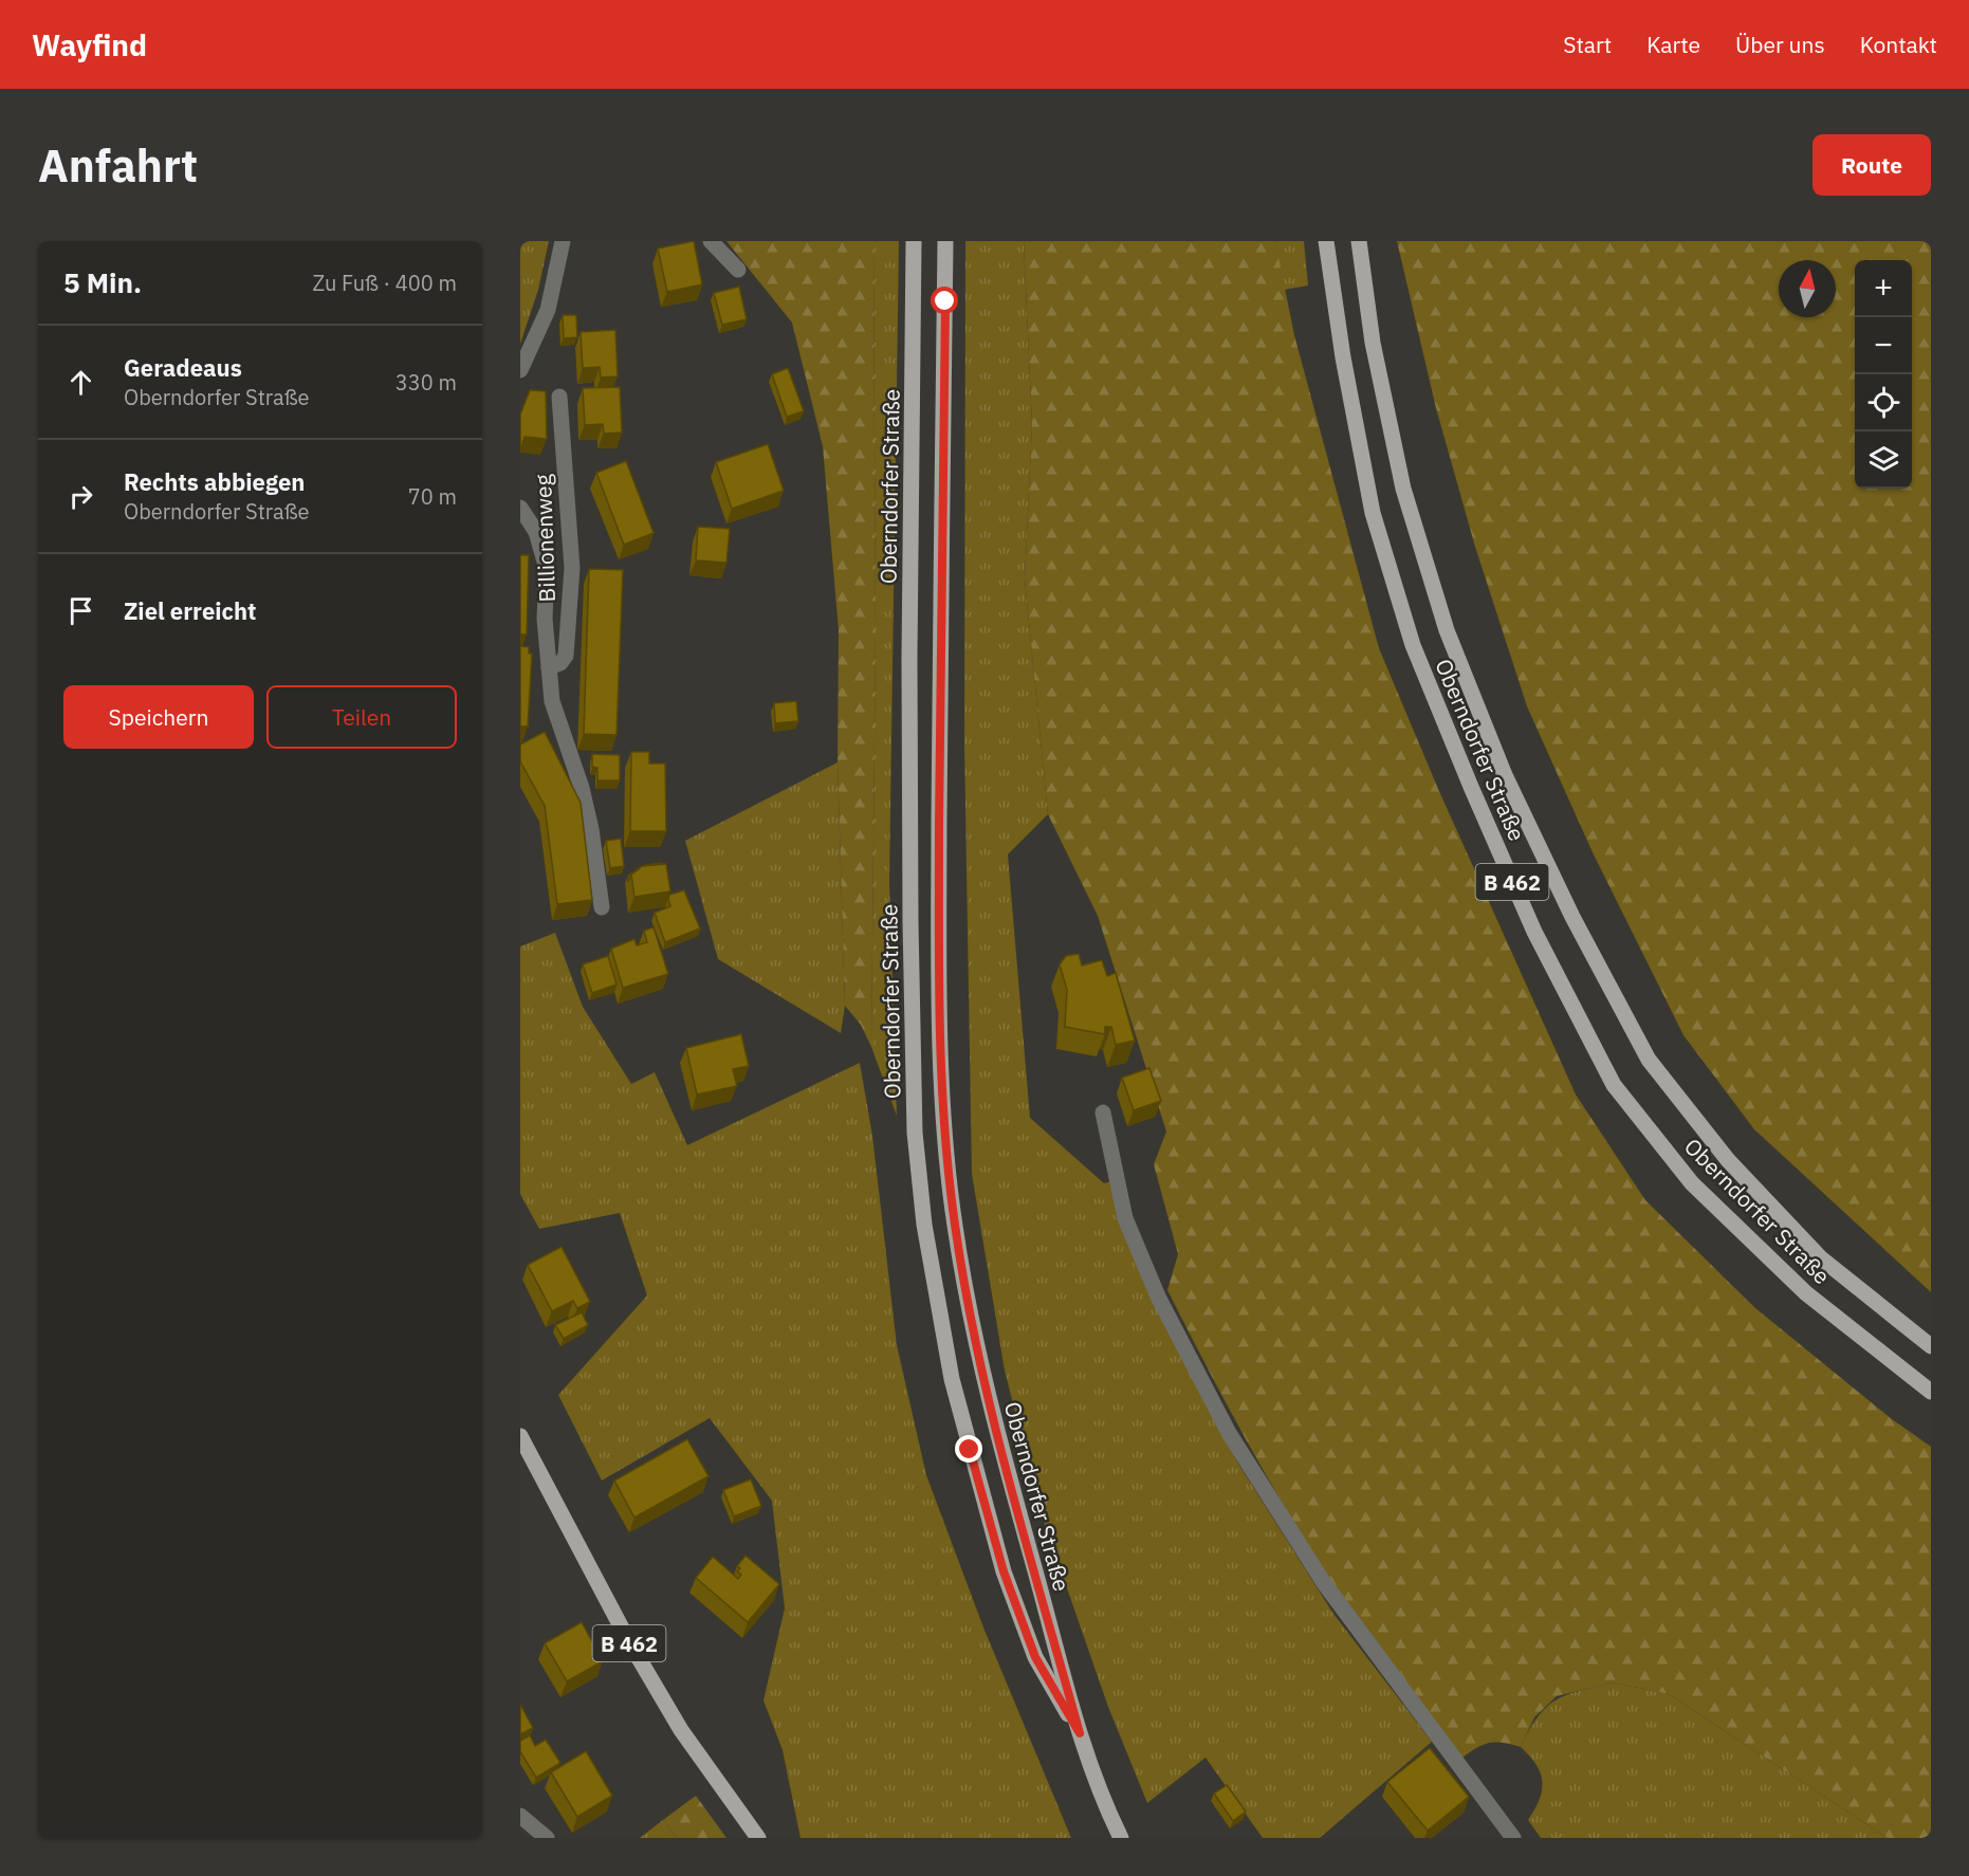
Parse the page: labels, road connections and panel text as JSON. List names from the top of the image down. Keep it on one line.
{"streets":{"main road":["Oberndorfer Straße","B 462"],"street":["Billionenweg"]},"north":"top","page":{"header":"Wayfind","nav":["Start","Karte","Über uns","Kontakt"],"buttons":["Route",["Speichern","Teilen"]],"title":"Anfahrt","heading":["5 Min.","Zu Fuß · 400 m"],"map_buttons":["+","−"],"list":[["Geradeaus","Oberndorfer Straße","330 m"],["Rechts abbiegen","Oberndorfer Straße","70 m"],"Ziel erreicht"]}}
